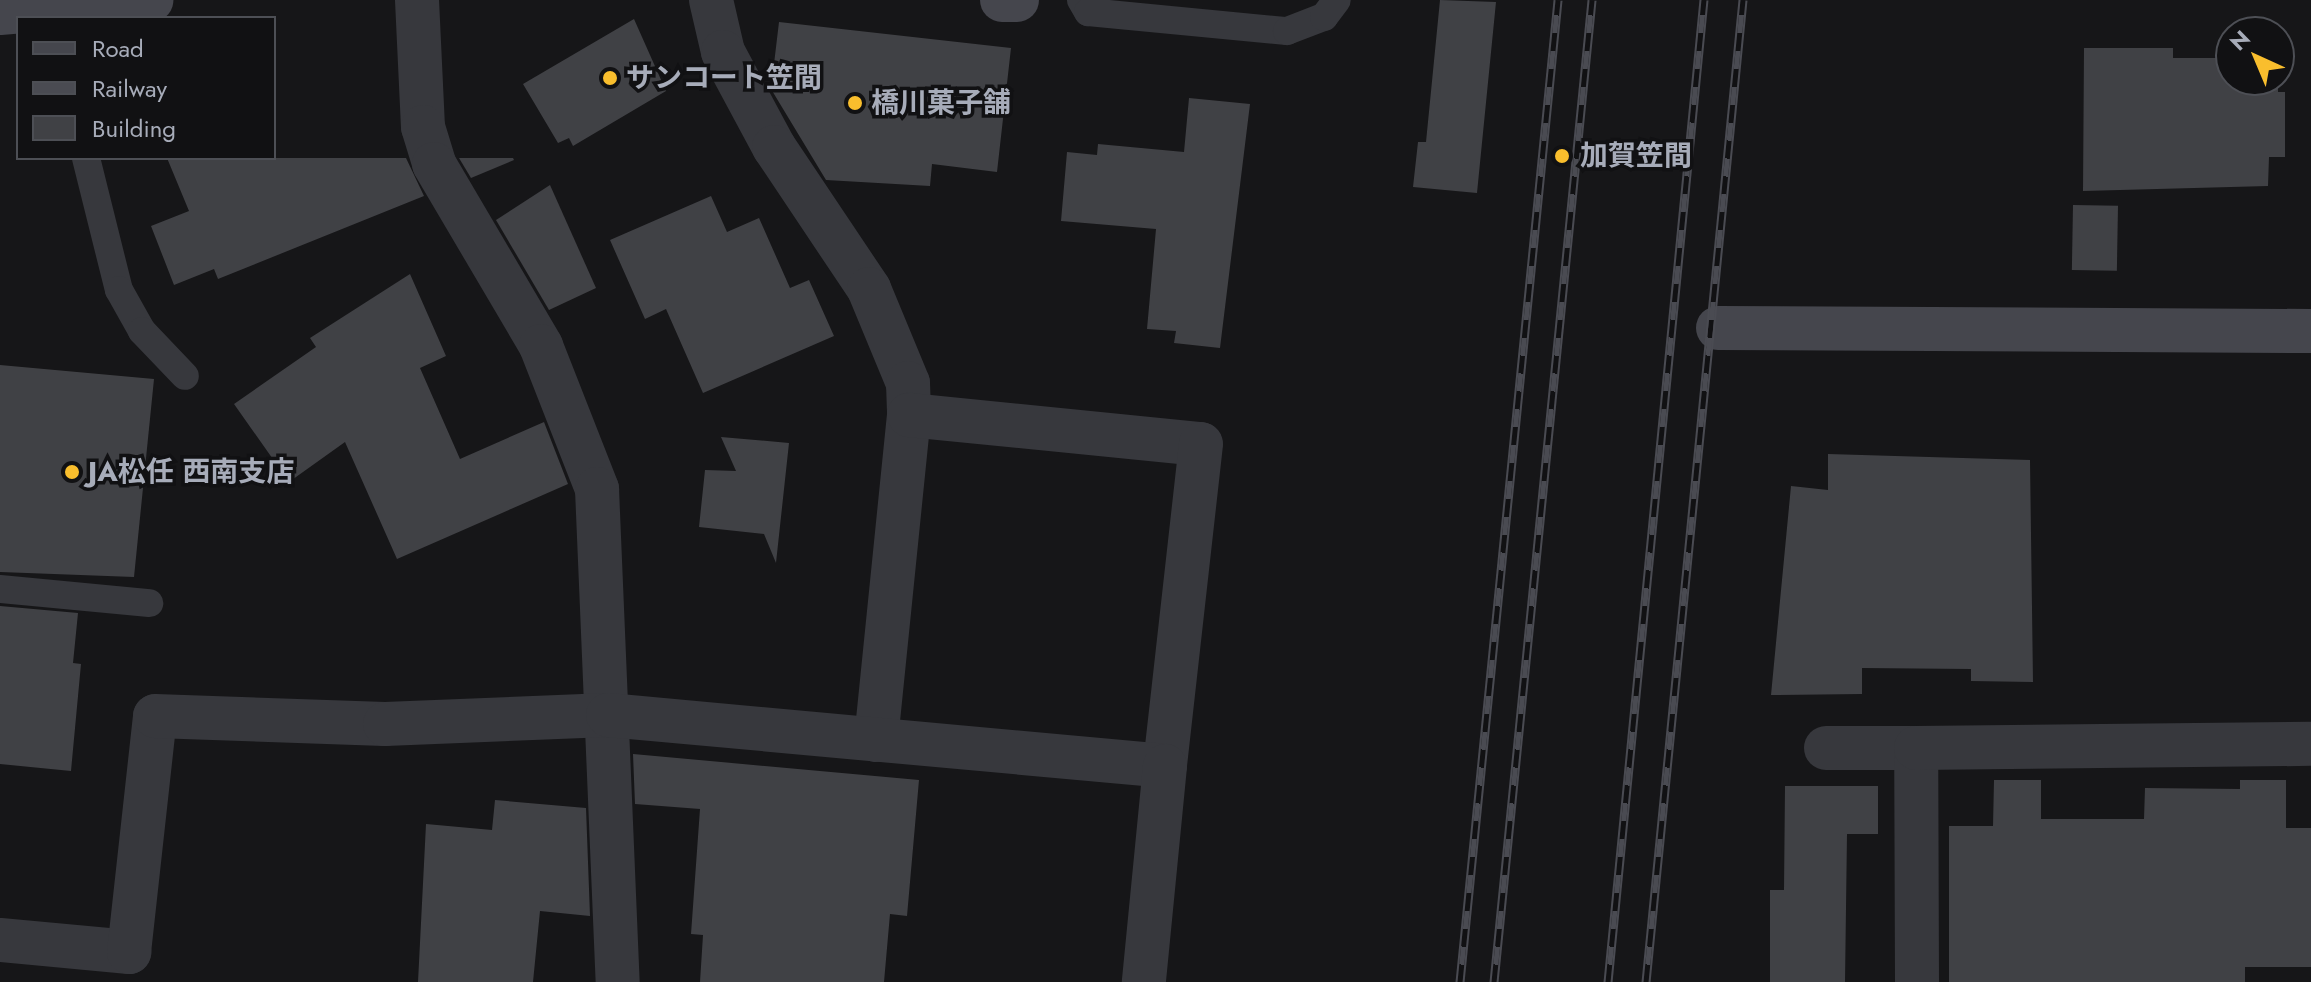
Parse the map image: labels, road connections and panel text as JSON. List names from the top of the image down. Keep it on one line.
{"places":["サンコート笠間","橋川菓子舗","加賀笠間","JA松任 西南支店"],"legend":["Road","Railway","Building"],"north":"top left"}
